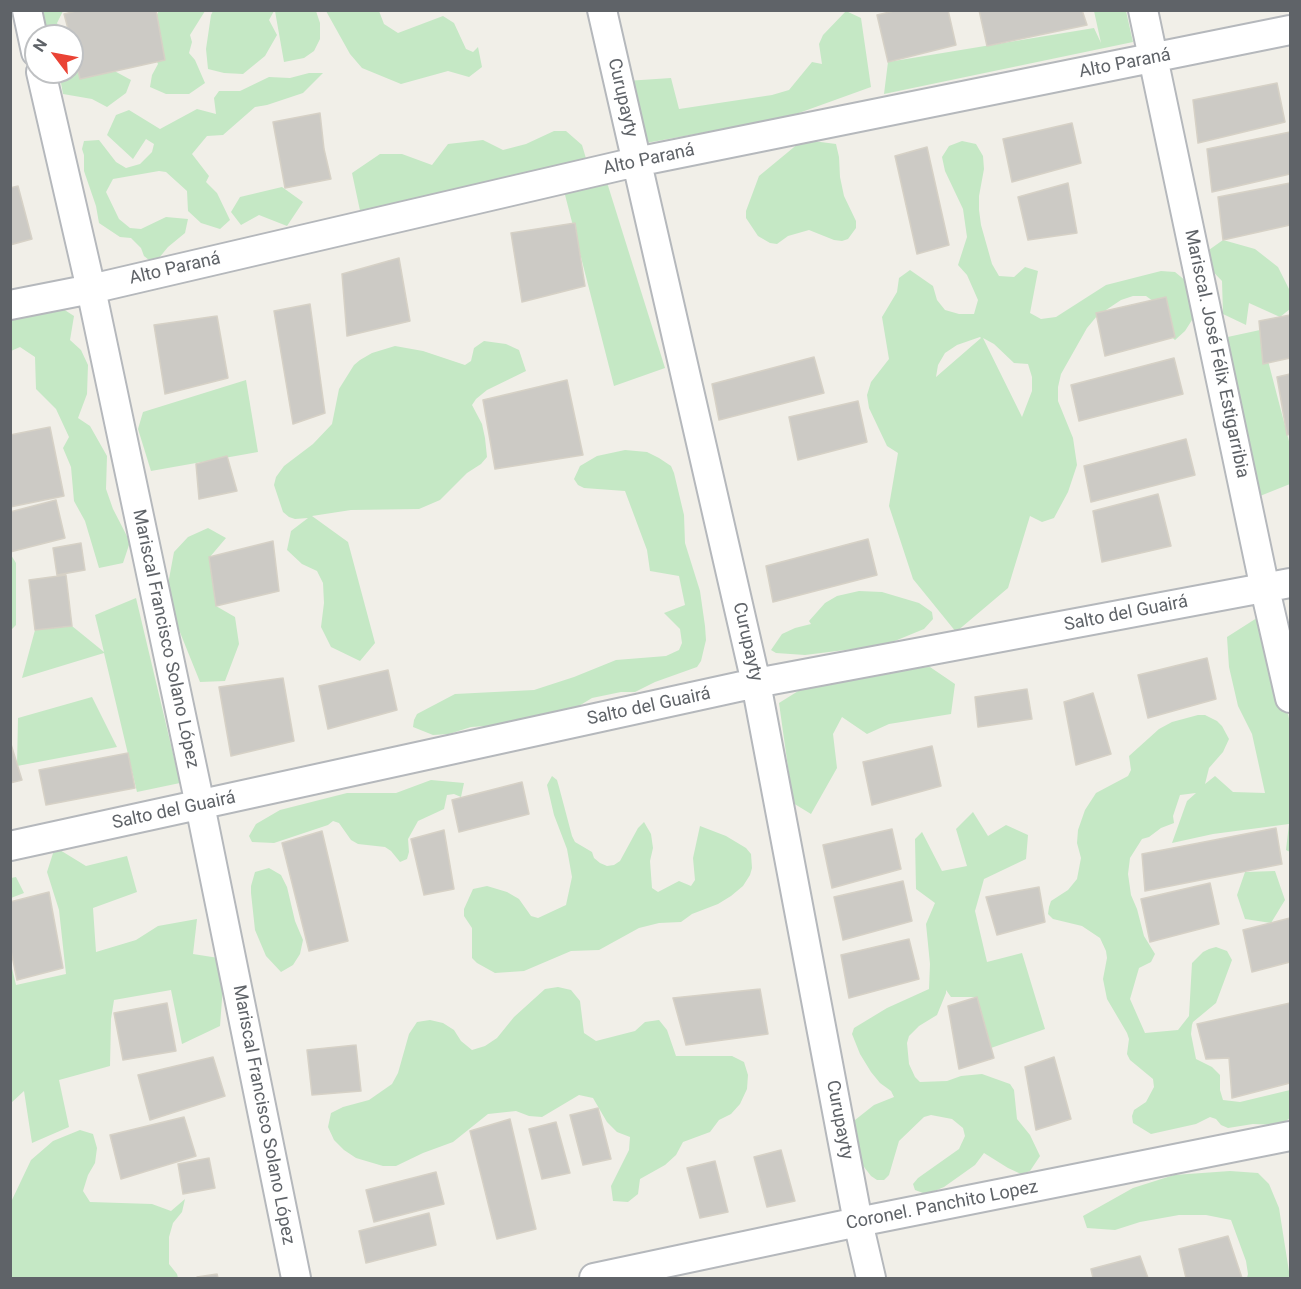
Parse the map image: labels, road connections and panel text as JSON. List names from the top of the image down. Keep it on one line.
{"streets":{"street":["Alto Paraná","Curupayty","Mariscal. José Félix Estigarribia","Salto del Guairá","Mariscal Francisco Solano López","Coronel. Panchito Lopez"]},"crossings":[["Alto Paraná","Curupayty"],["Alto Paraná","Mariscal. José Félix Estigarribia"],["Alto Paraná","Mariscal Francisco Solano López"],["Curupayty","Salto del Guairá"],["Curupayty","Coronel. Panchito Lopez"],["Mariscal. José Félix Estigarribia","Salto del Guairá"],["Salto del Guairá","Mariscal Francisco Solano López"]],"north":"top left"}
